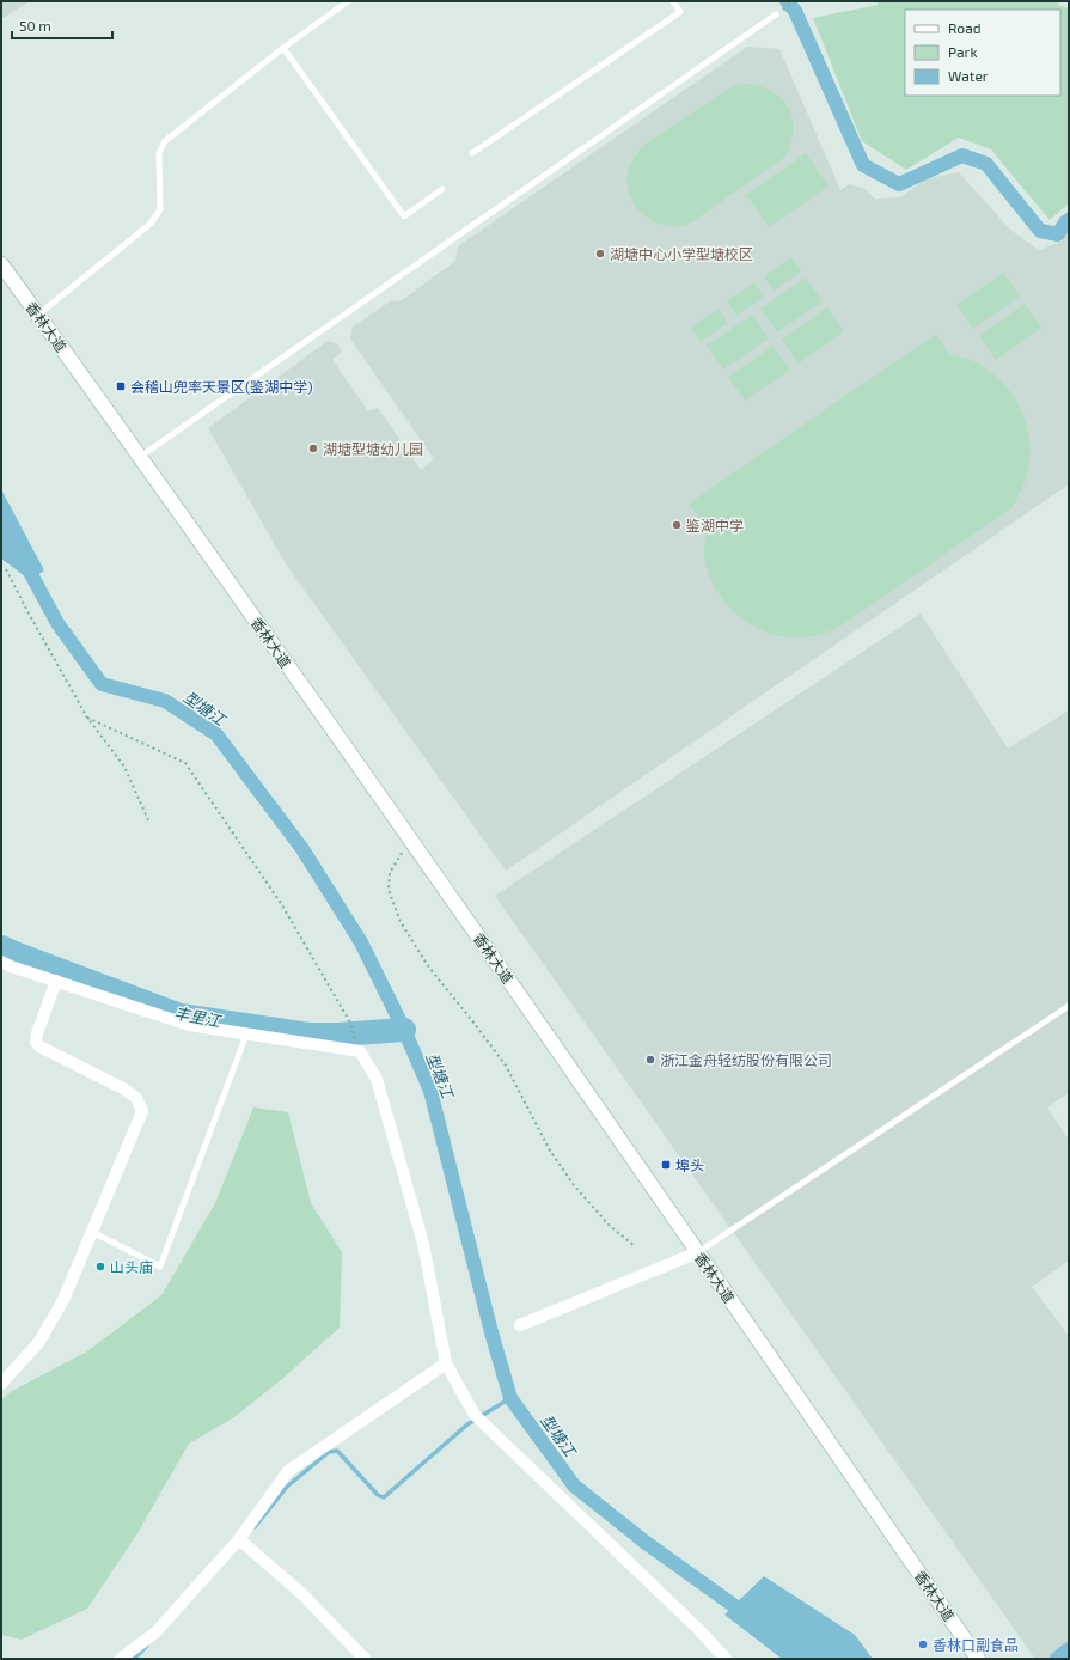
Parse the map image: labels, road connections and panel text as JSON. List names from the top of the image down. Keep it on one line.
{"streets":{"main road":["香林大道"]},"water":["型塘江","丰里江"],"places":{"other":["湖塘中心小学型塘校区","湖塘型塘幼儿园","鉴湖中学","浙江金舟轻纺股份有限公司","山头庙","香林口副食品"],"transit":["会稽山兜率天景区(鉴湖中学)","埠头"]},"legend":["Road","Park","Water"],"scale_bar":"50 m"}
